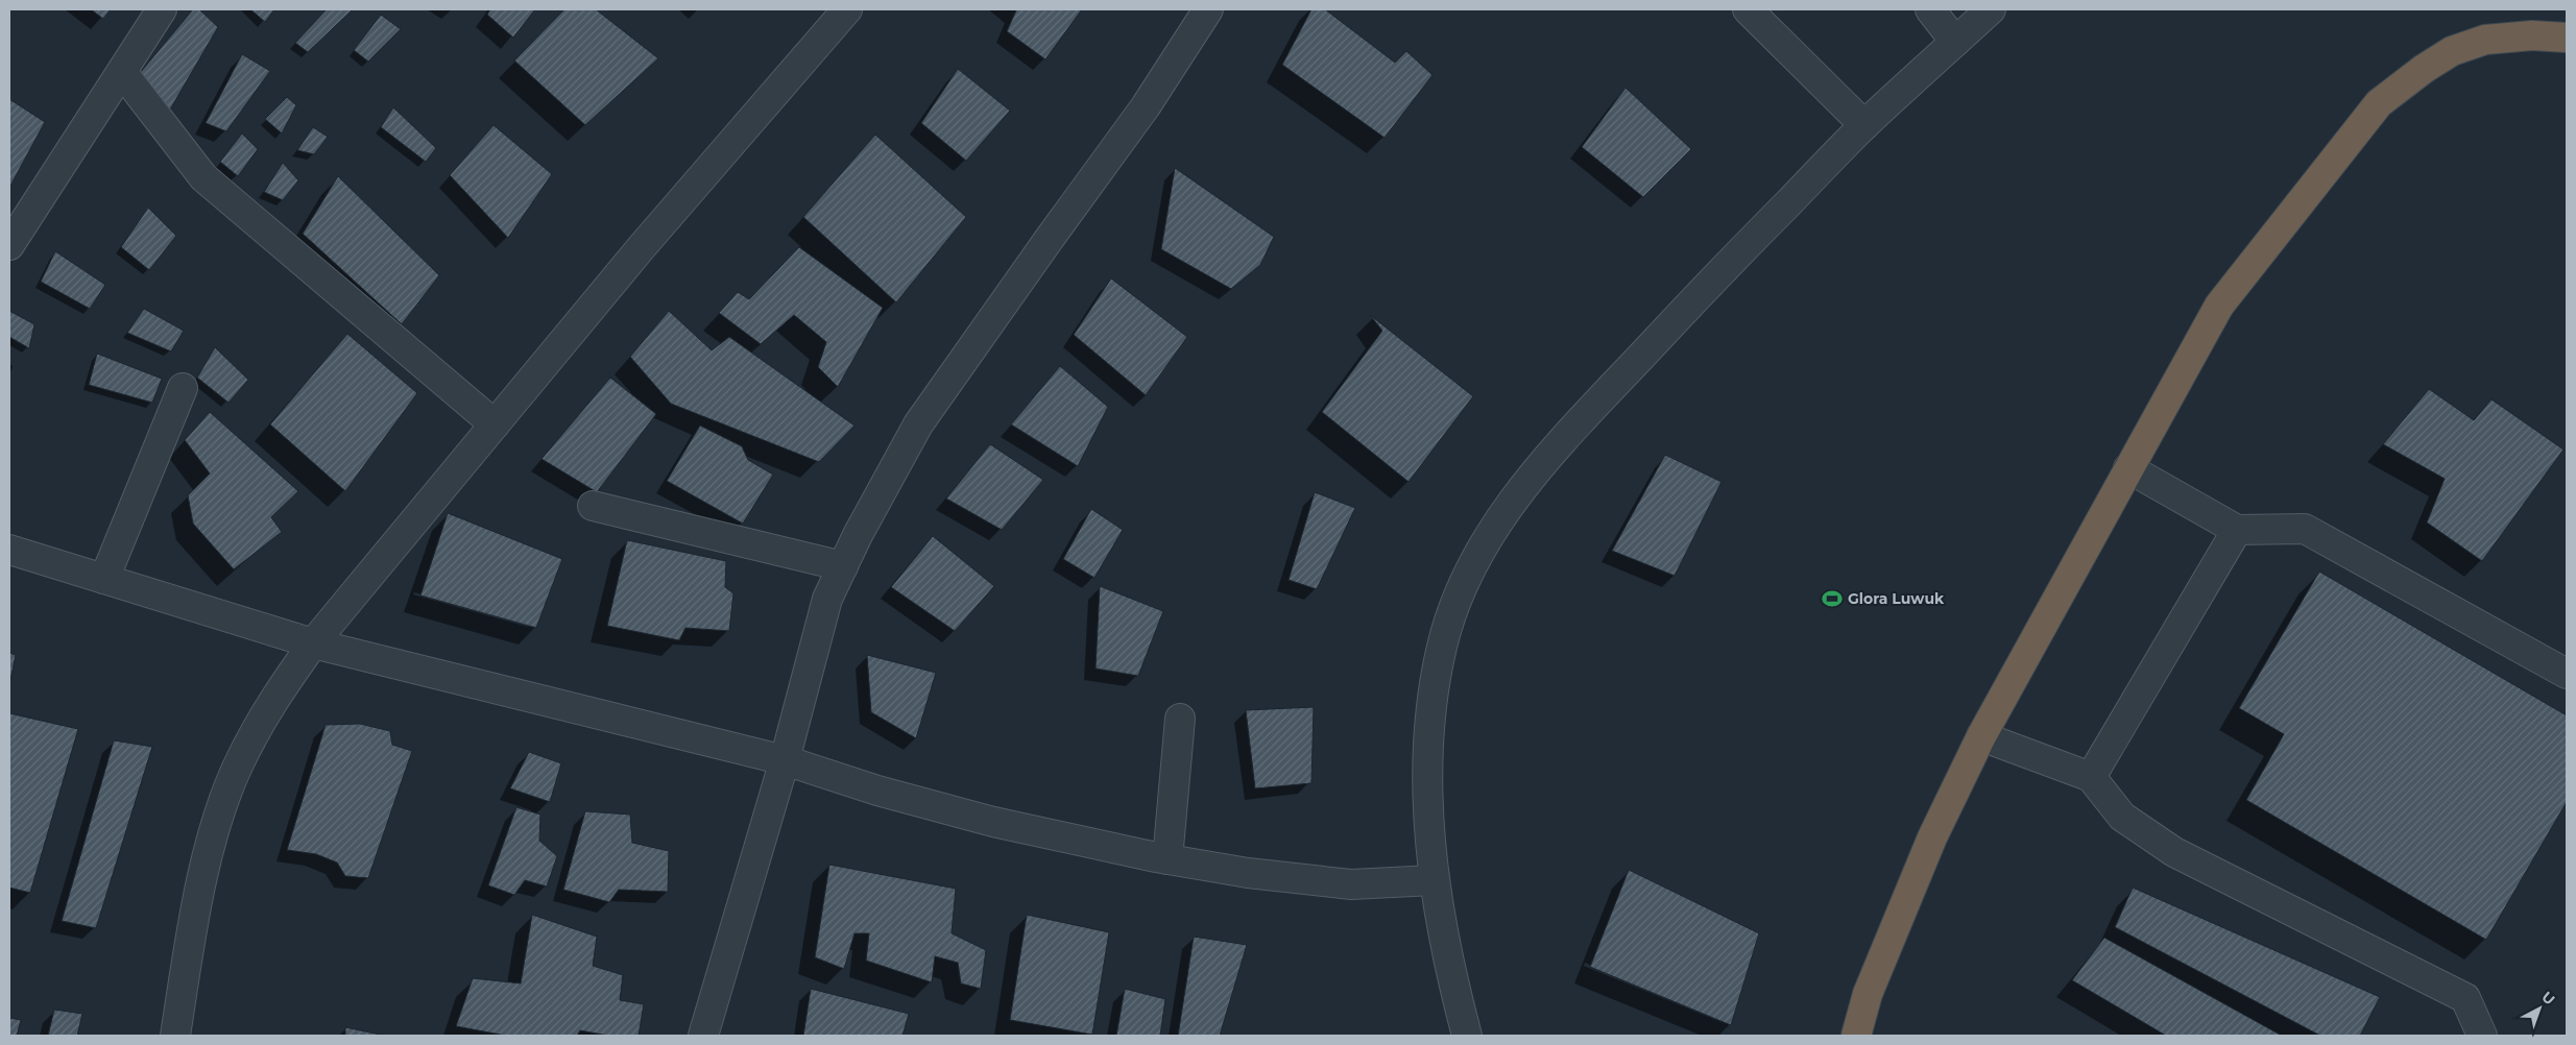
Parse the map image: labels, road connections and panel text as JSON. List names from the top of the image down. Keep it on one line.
{"places":{"sports":["Glora Luwuk"]},"north":"top right"}
